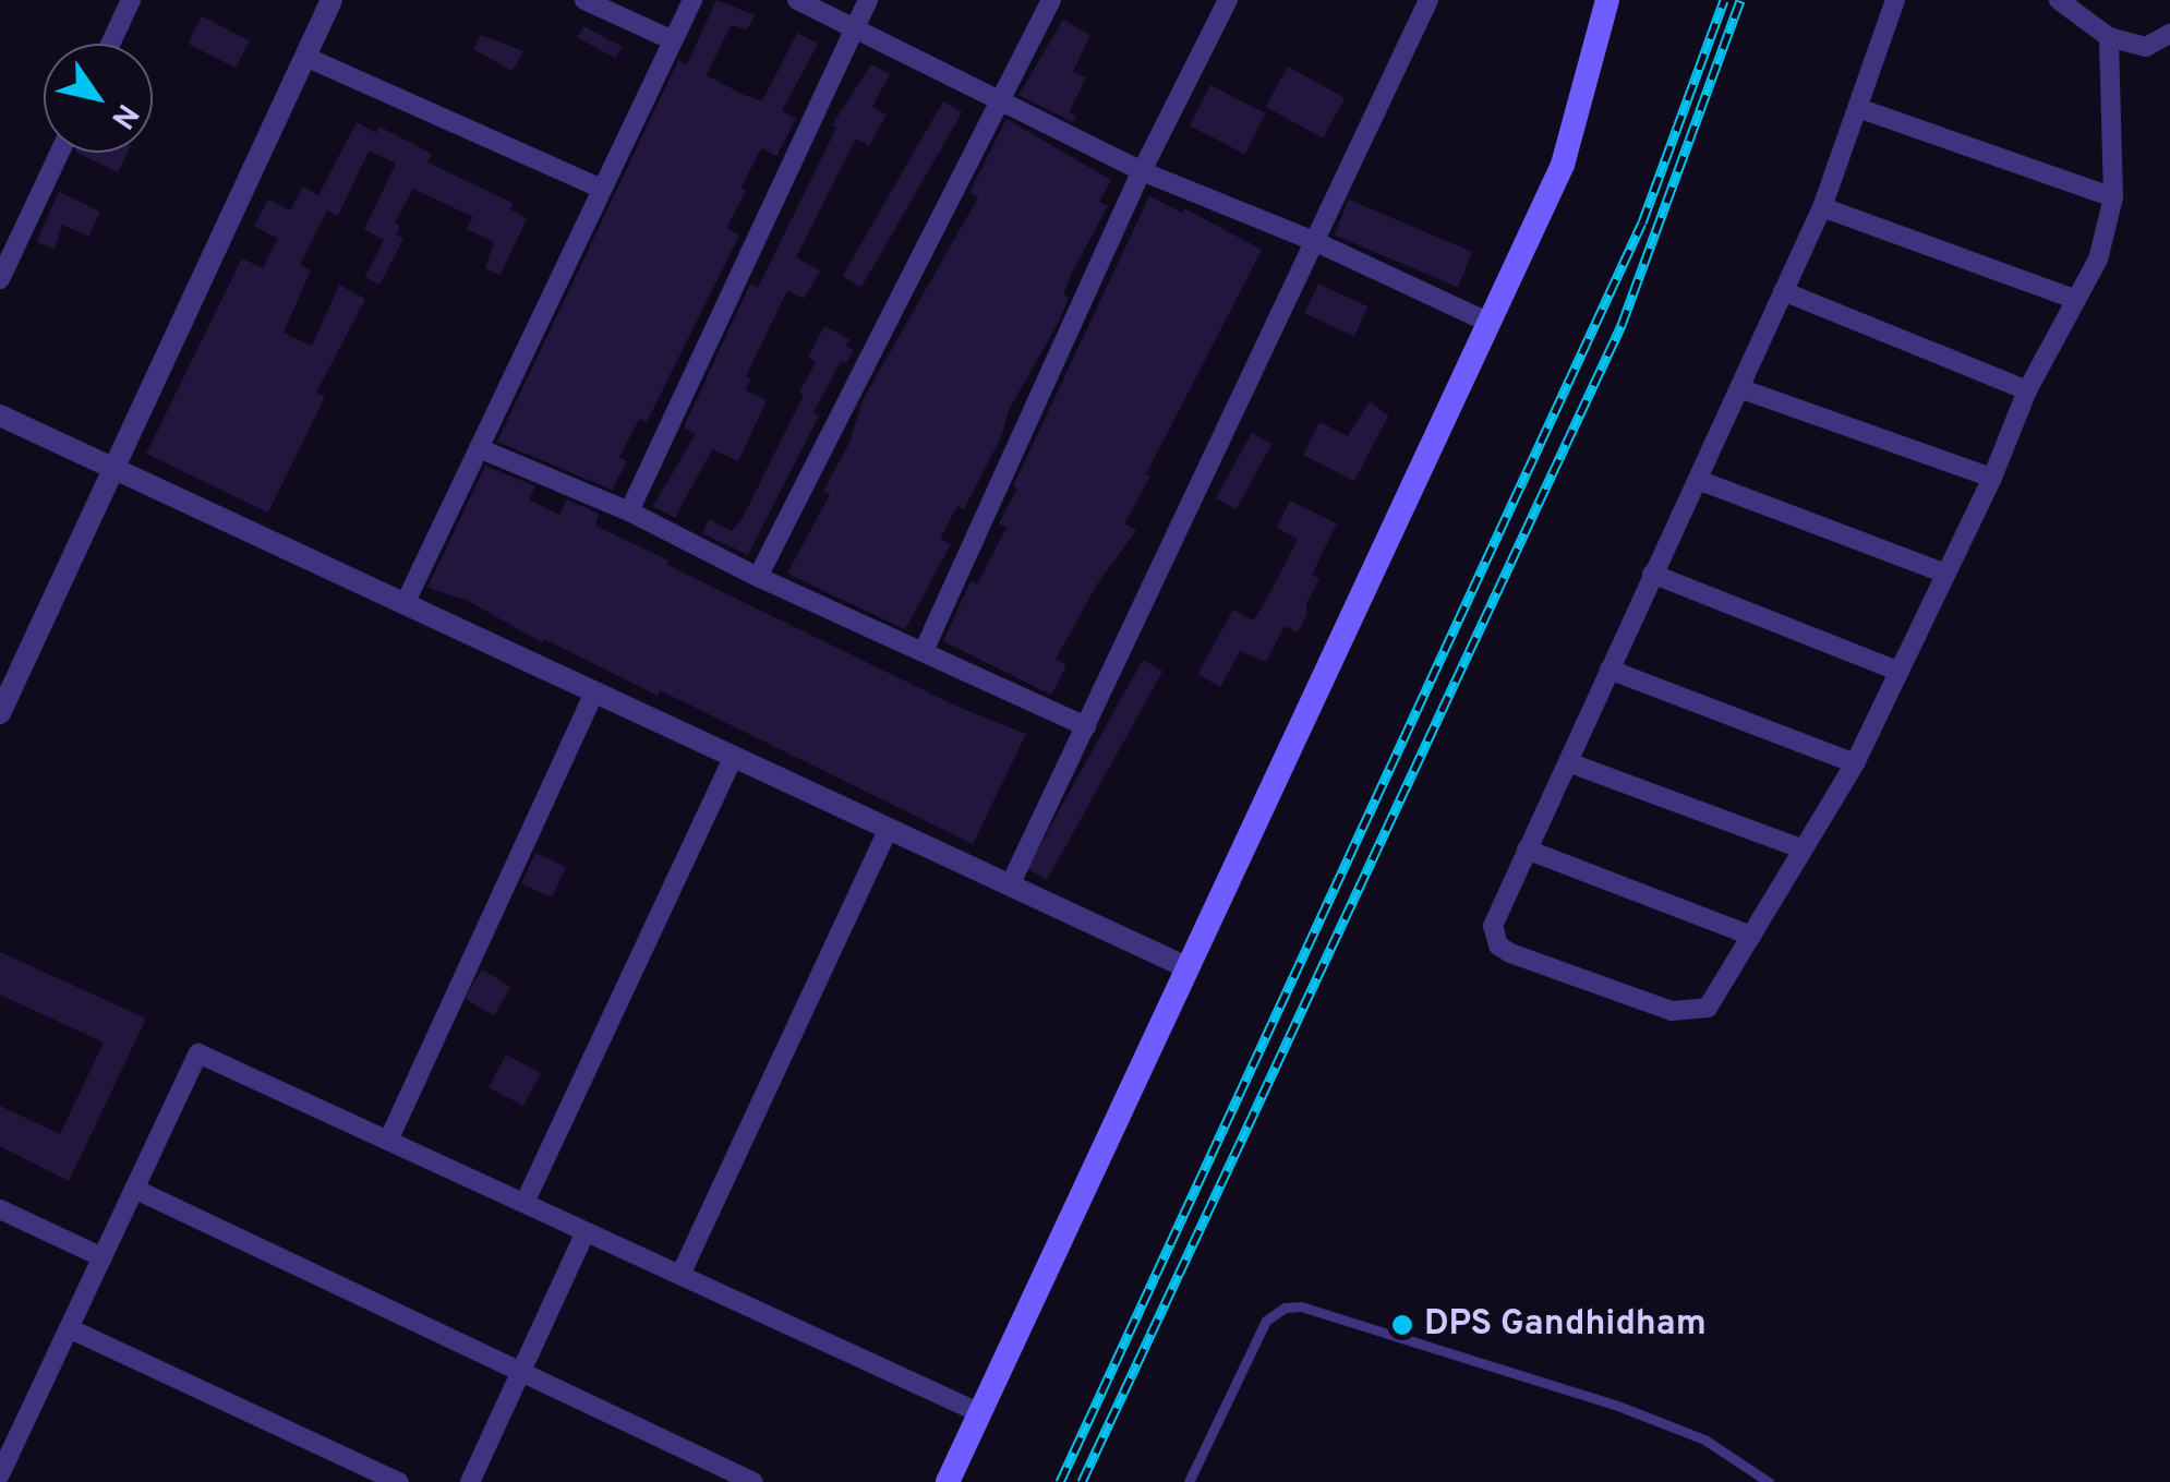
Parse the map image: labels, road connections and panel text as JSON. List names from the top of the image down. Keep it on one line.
{"places":["DPS Gandhidham"],"north":"bottom right"}
